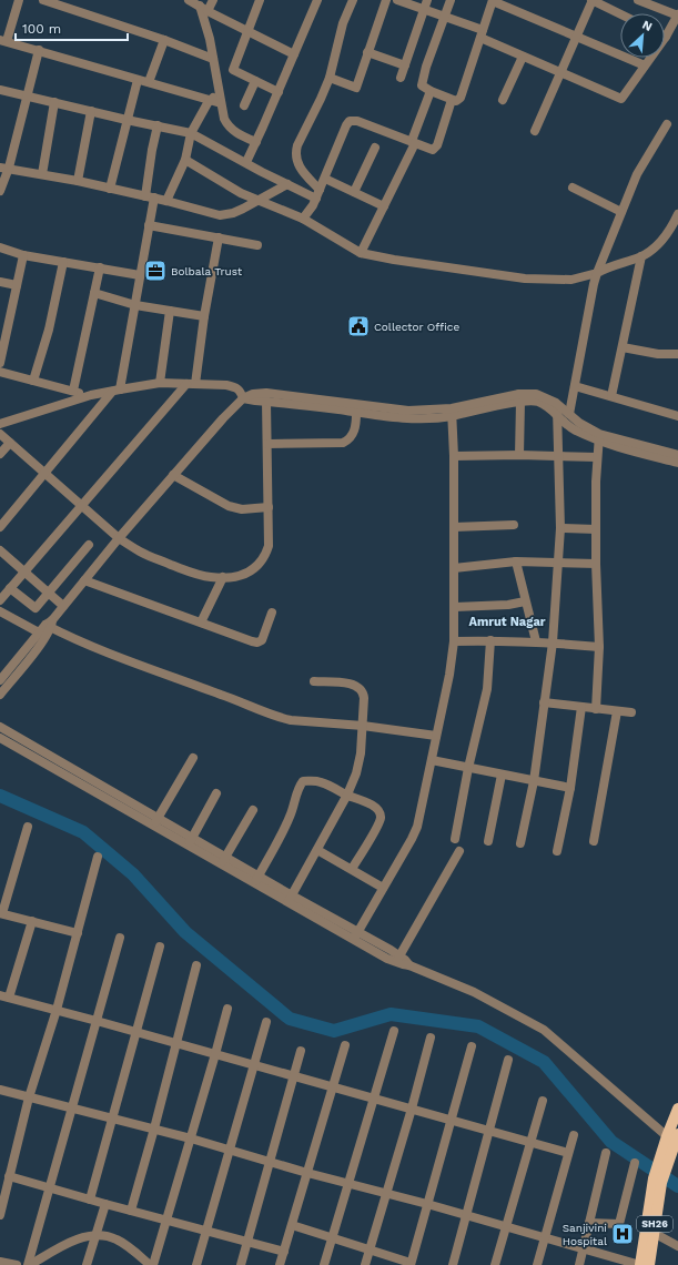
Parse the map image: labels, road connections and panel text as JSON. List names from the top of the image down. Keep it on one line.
{"streets":{"main road":["SH26"]},"districts":["Amrut Nagar"],"places":{"office":["Bolbala Trust"],"public building":["Collector Office"],"hospital":["Sanjivini Hospital"]},"scale_bar":"100 m","north":"top right"}
